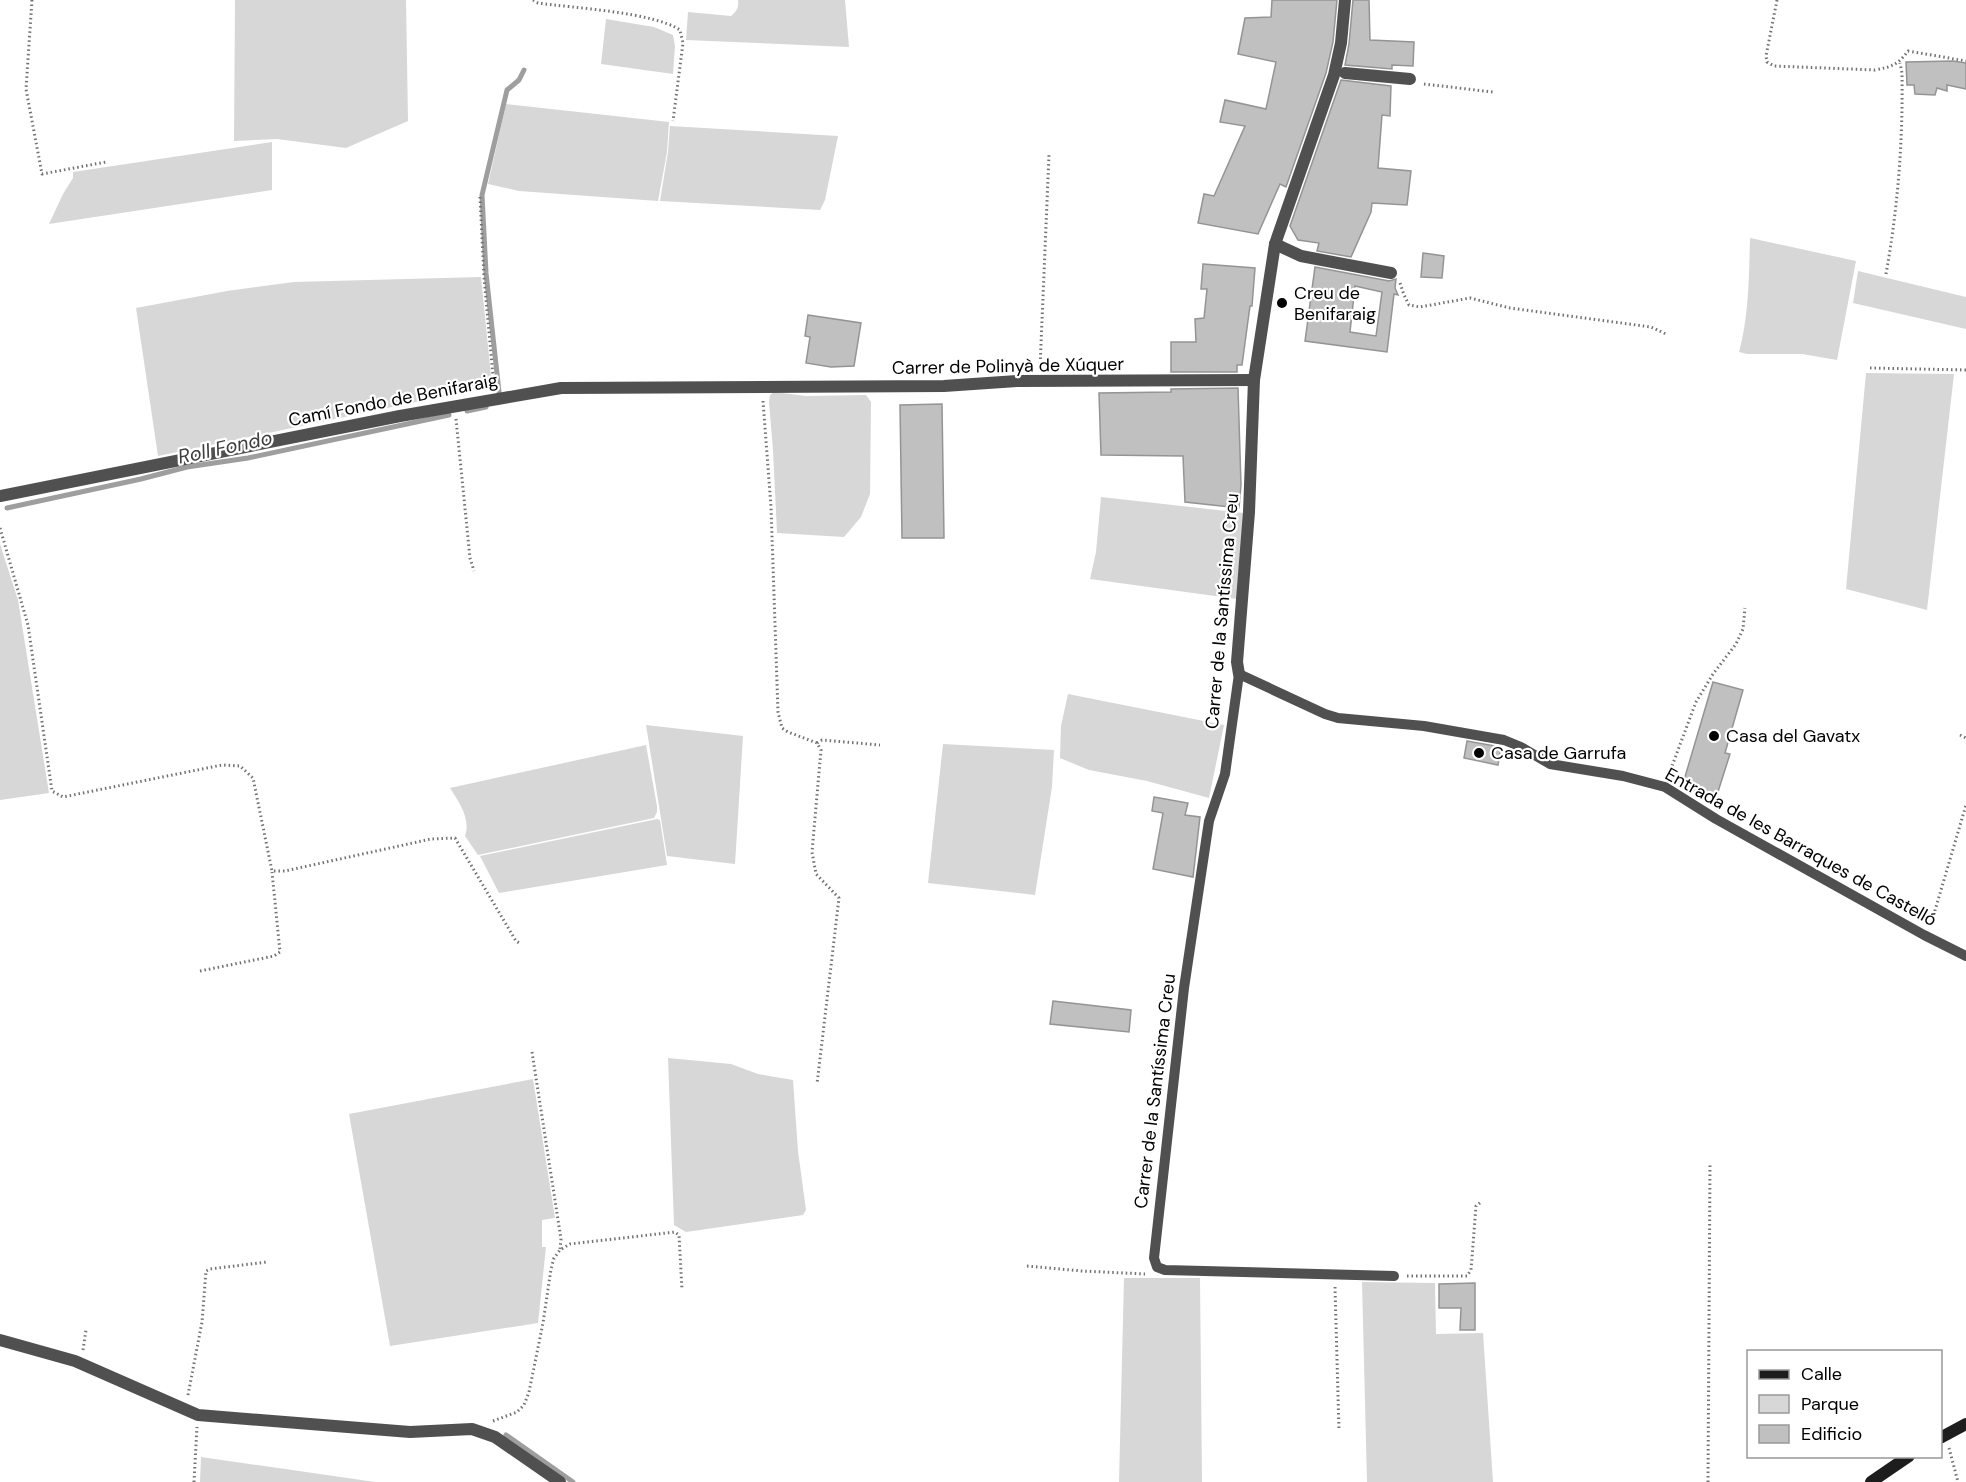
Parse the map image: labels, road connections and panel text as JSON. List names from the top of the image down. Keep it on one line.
{"streets":{"street":["Carrer de Polinyà de Xúquer","Camí Fondo de Benifaraig","Carrer de la Santíssima Creu"],"lane":["Entrada de les Barraques de Castelló"]},"crossings":[["Carrer de Polinyà de Xúquer","Camí Fondo de Benifaraig"],["Carrer de Polinyà de Xúquer","Carrer de la Santíssima Creu"],["Carrer de la Santíssima Creu","Entrada de les Barraques de Castelló"]],"water":["Roll Fondo"],"places":["Creu de Benifaraig","Casa del Gavatx","Casa de Garrufa"],"legend":["Calle","Parque","Edificio"]}
